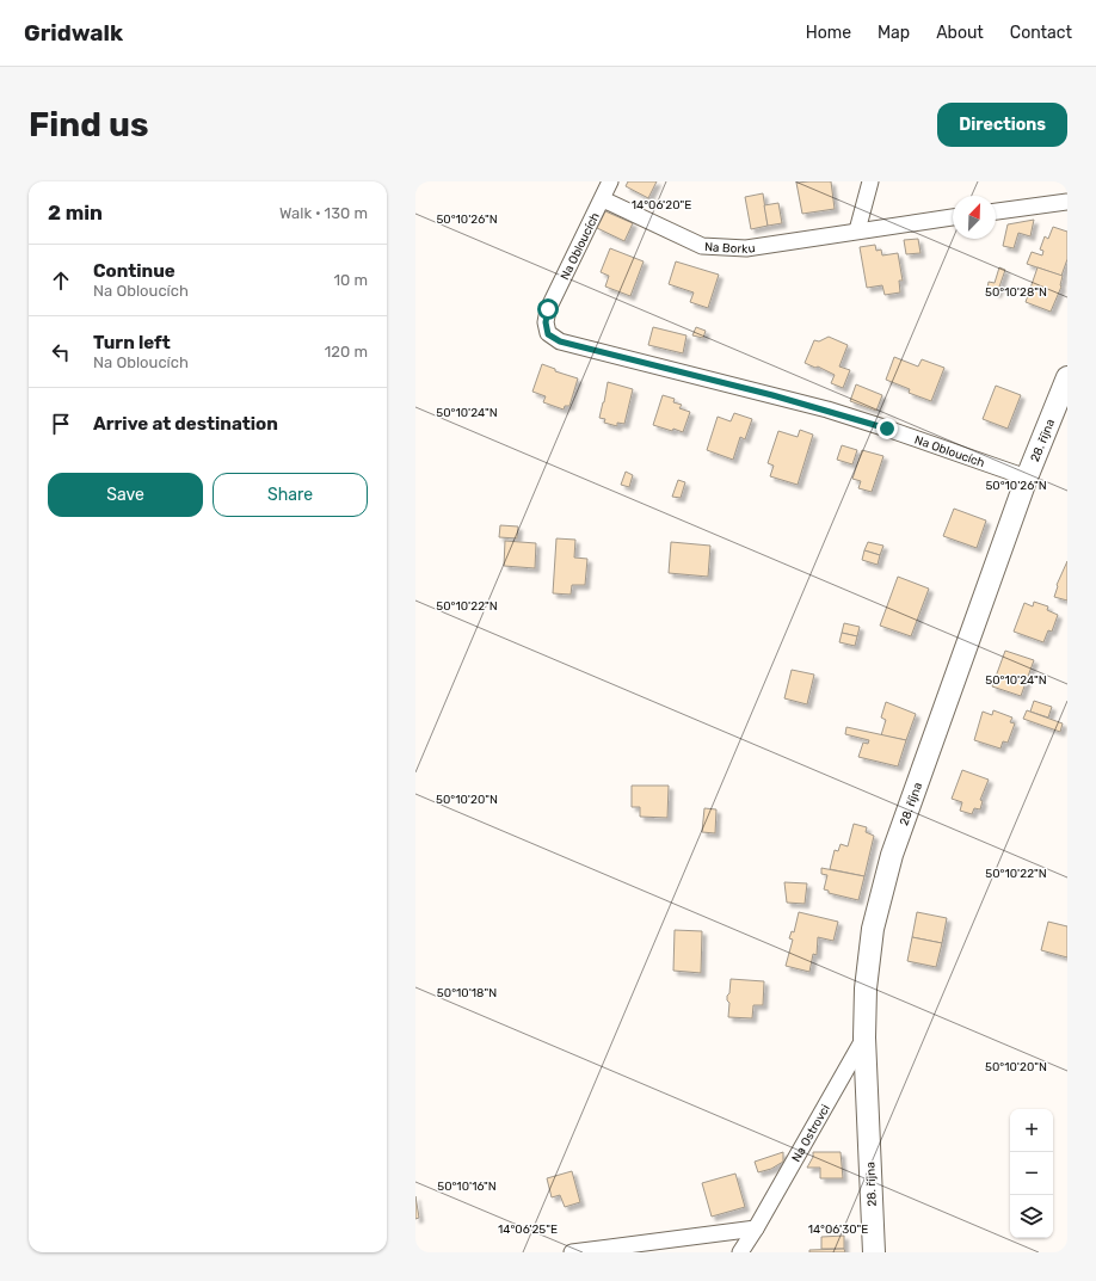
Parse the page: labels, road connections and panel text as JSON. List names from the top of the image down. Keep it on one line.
{"streets":{"main road":["28. října"],"street":["Na Borku","Na Obloucích","Na Ostrovci"]},"crossings":[["Na Borku","Na Obloucích"],["Na Obloucích","28. října"],["28. října","Na Ostrovci"]],"north":"top right","page":{"header":"Gridwalk","nav":["Home","Map","About","Contact"],"buttons":["Directions",["Save","Share"]],"title":"Find us","heading":["2 min","Walk · 130 m"],"list":[["Continue","Na Obloucích","10 m"],["Turn left","Na Obloucích","120 m"],"Arrive at destination"],"map_buttons":["+","−"]},"coordinates":["14°06'20\"E","50°10'26\"N","50°10'28\"N","50°10'24\"N","50°10'22\"N","50°10'20\"N","50°10'18\"N","50°10'16\"N","14°06'25\"E","14°06'30\"E"]}
